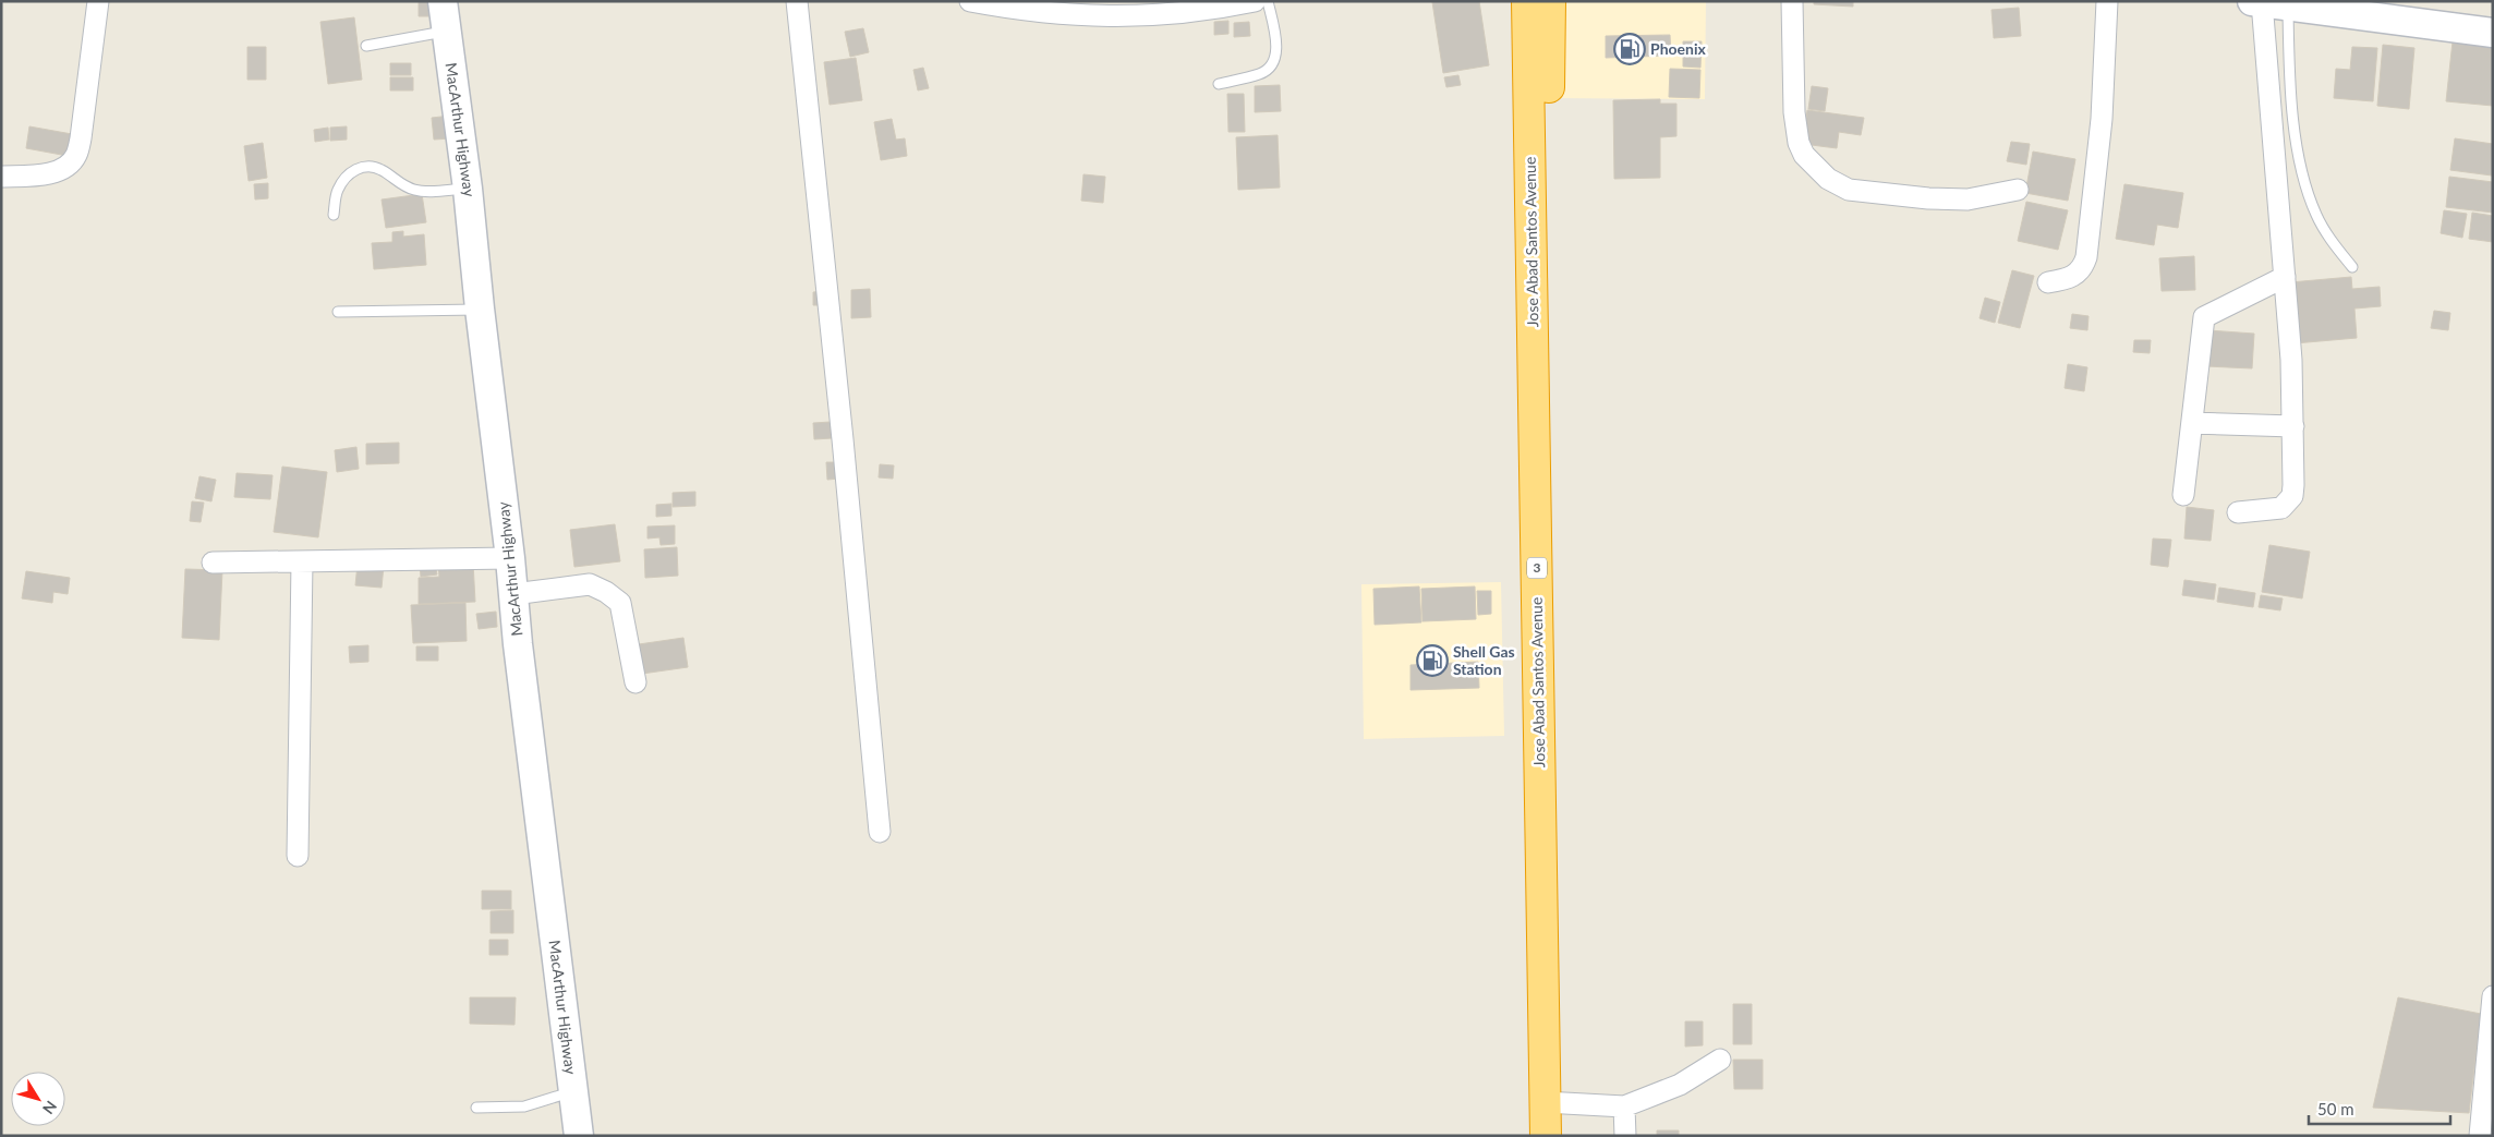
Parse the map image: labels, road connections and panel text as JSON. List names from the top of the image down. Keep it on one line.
{"streets":{"highway":["Jose Abad Santos Avenue","3"],"main road":["MacArthur Highway"]},"places":{"fuel station":["Phoenix","Shell Gas Station"]},"scale_bar":"50 m","north":"bottom right"}
